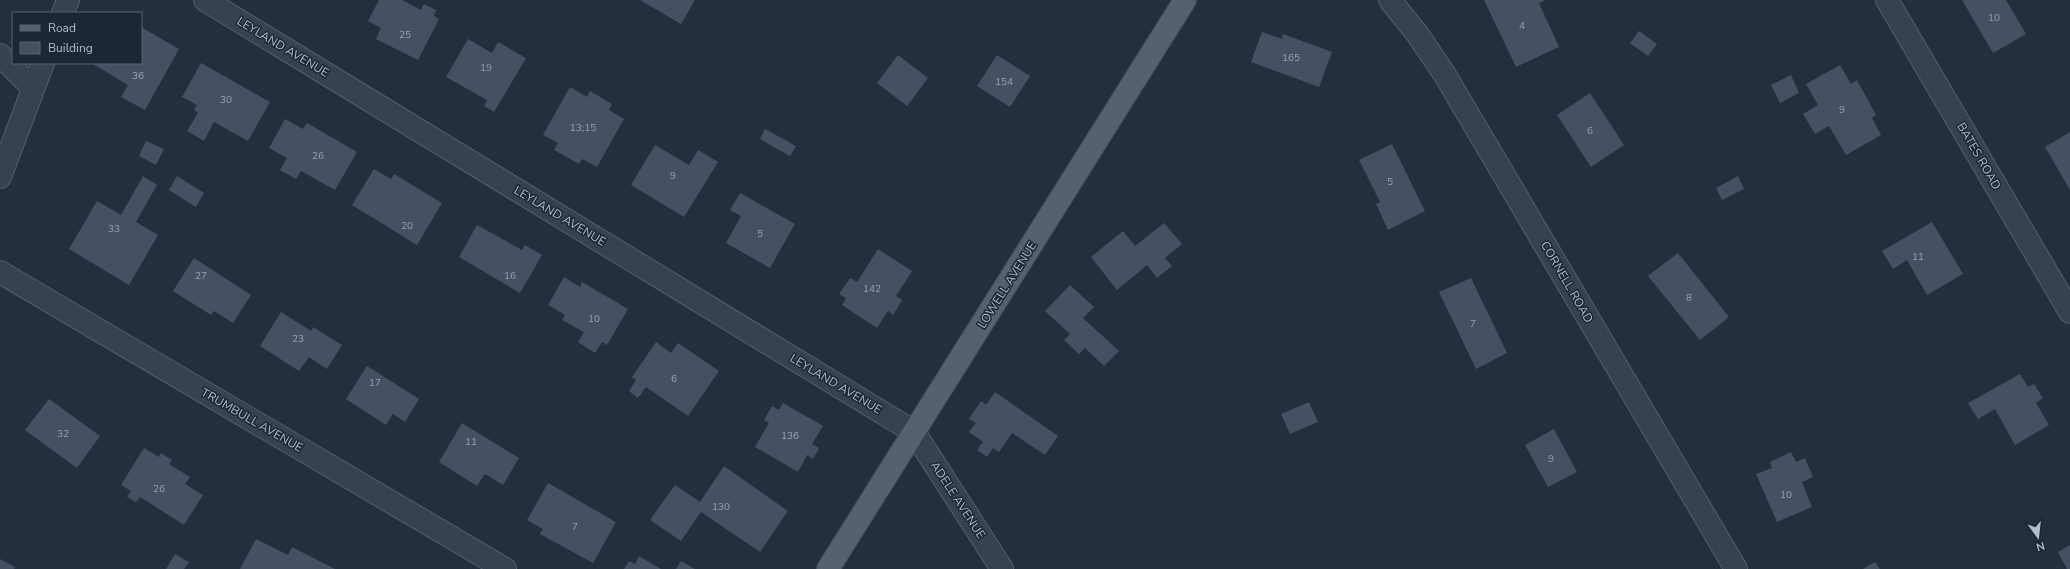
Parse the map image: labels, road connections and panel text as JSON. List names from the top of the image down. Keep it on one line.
{"streets":{"main road":["LOWELL AVENUE"],"street":["LEYLAND AVENUE","BATES ROAD","CORNELL ROAD","TRUMBULL AVENUE","ADELE AVENUE"]},"crossings":[["LEYLAND AVENUE","LOWELL AVENUE"],["LEYLAND AVENUE","ADELE AVENUE"],["LOWELL AVENUE","ADELE AVENUE"]],"house_numbers":["10","4","25","165","19","36","154","30","9","13;15","6","26","9","5","20","33","5","11","27","16","142","8","10","7","23","6","17","32","136","11","9","26","10","130","7"],"legend":["Road","Building"],"north":"bottom"}
